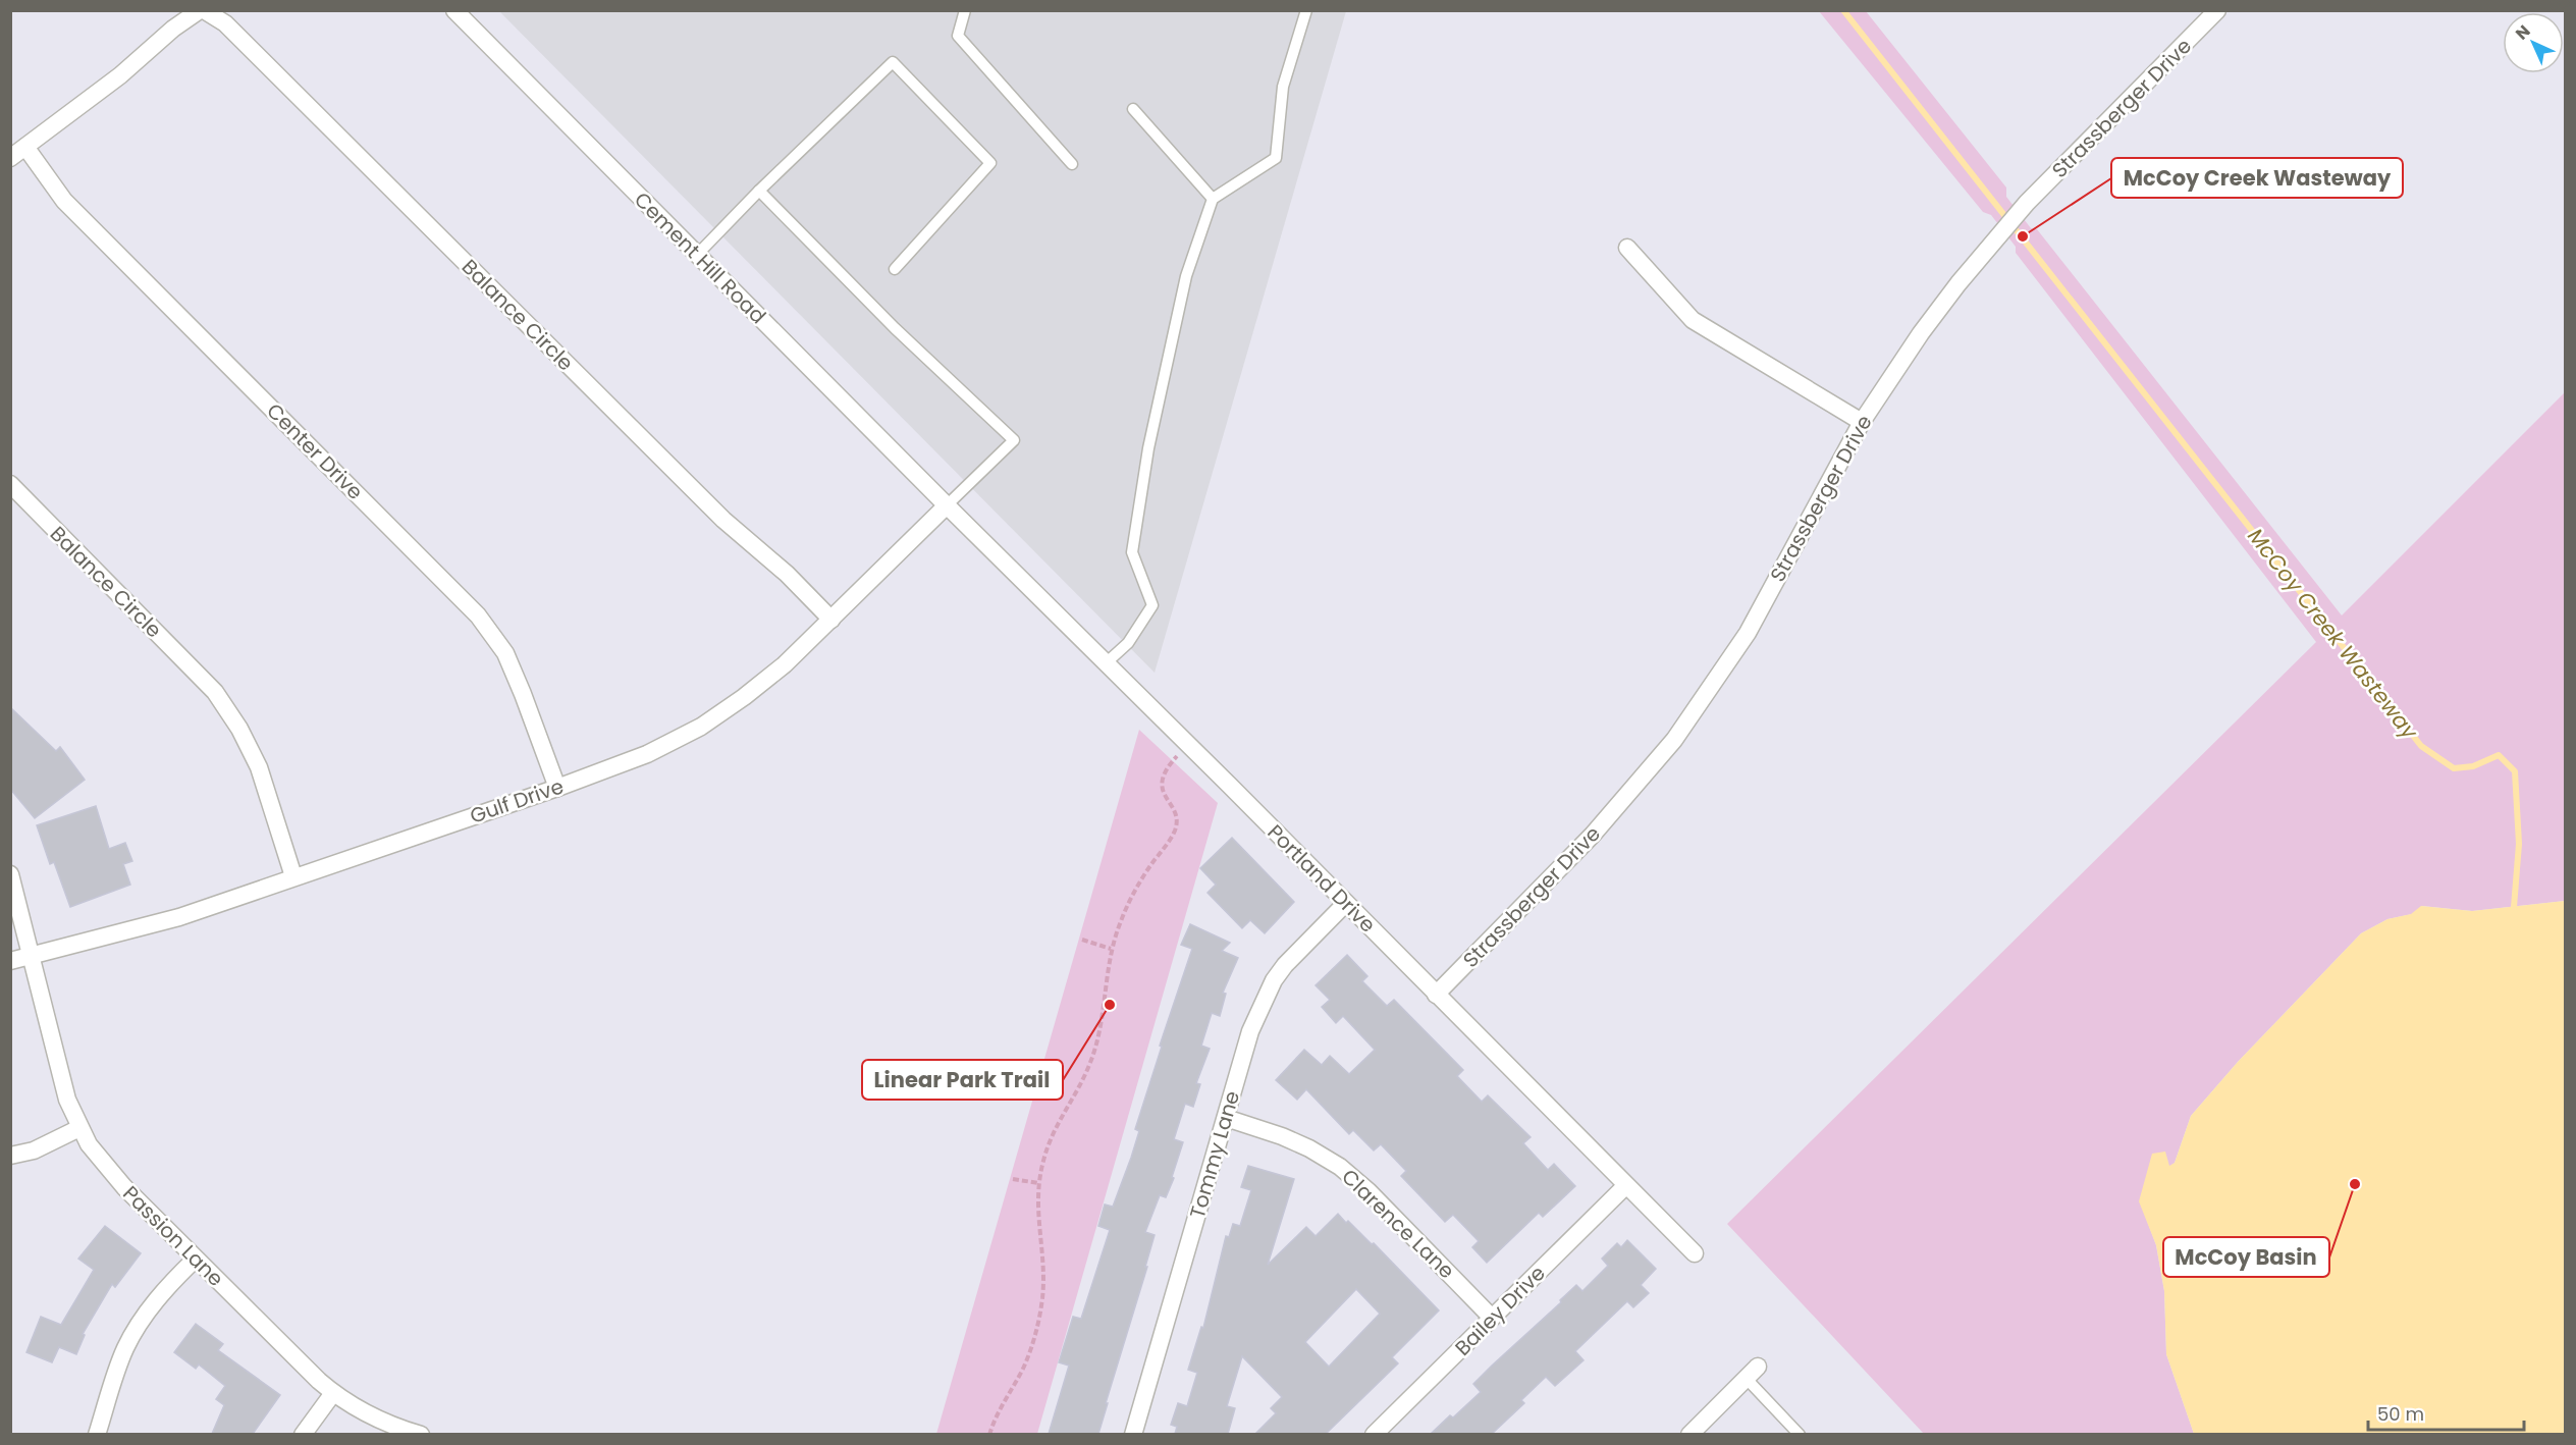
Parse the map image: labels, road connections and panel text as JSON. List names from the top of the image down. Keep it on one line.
{"streets":{"street":["Strassberger Drive","Cement Hill Road","Balance Circle","Center Drive","Gulf Drive","Portland Drive","Tommy Lane","Clarence Lane","Passion Lane","Bailey Drive"]},"crossings":[["Strassberger Drive","Portland Drive"],["Cement Hill Road","Gulf Drive"],["Cement Hill Road","Portland Drive"],["Balance Circle","Center Drive"],["Balance Circle","Gulf Drive"],["Center Drive","Gulf Drive"],["Gulf Drive","Portland Drive"],["Gulf Drive","Passion Lane"],["Portland Drive","Tommy Lane"],["Portland Drive","Bailey Drive"],["Tommy Lane","Clarence Lane"],["Clarence Lane","Bailey Drive"]],"water":["McCoy Creek Wasteway"],"places":["McCoy Creek Wasteway","Linear Park Trail","McCoy Basin"],"scale_bar":"50 m","north":"top left"}
